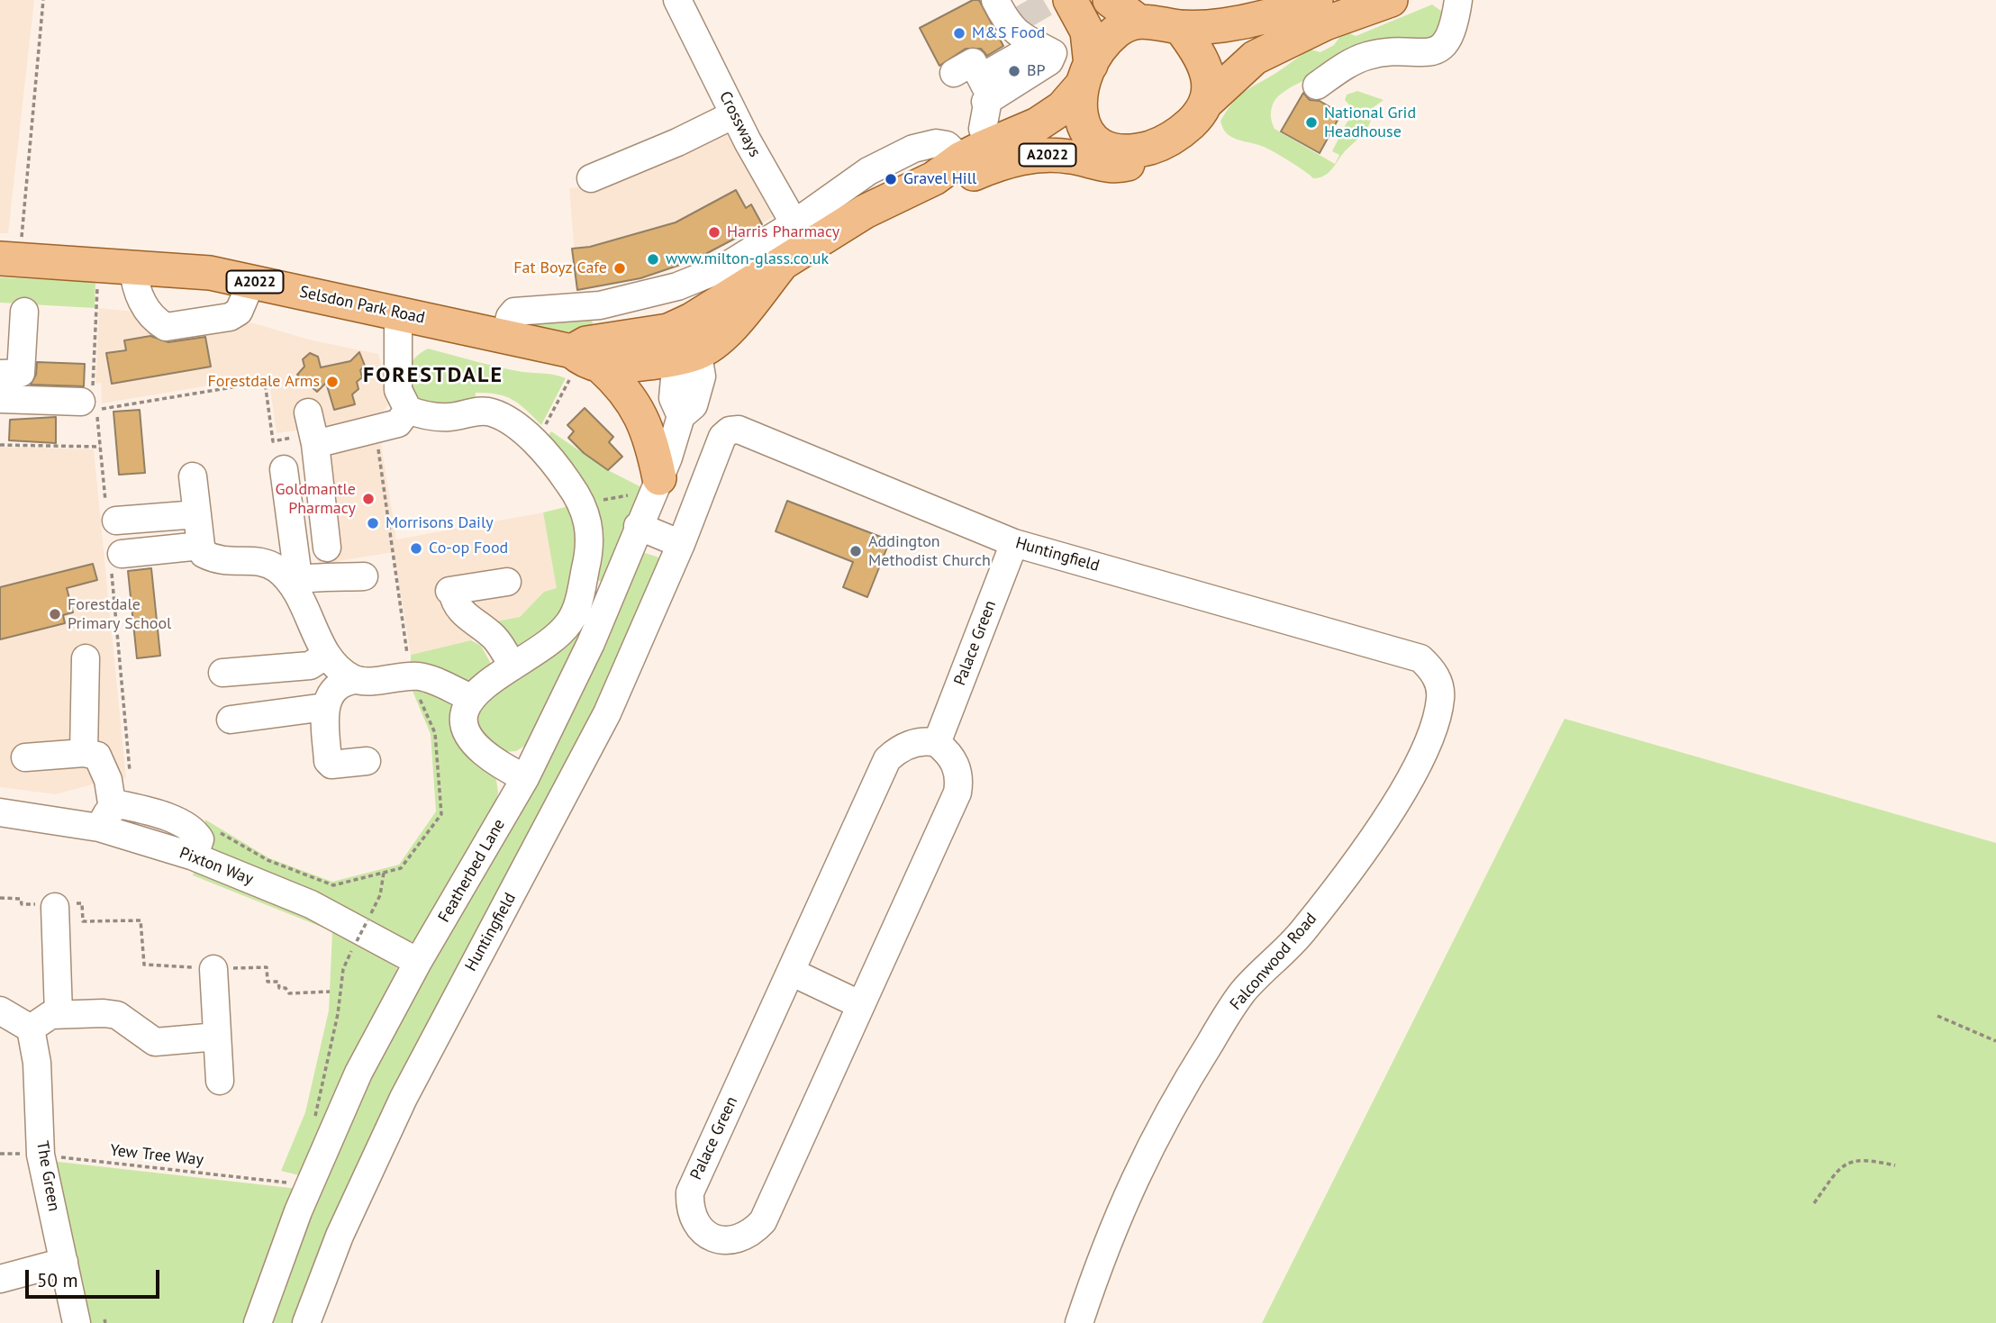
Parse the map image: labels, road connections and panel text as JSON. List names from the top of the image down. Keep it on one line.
{"streets":{"main road":["A2022","Selsdon Park Road"],"street":["Crossways","Huntingfield","Palace Green","Pixton Way","Featherbed Lane","Falconwood Road","The Green"],"path":["Yew Tree Way"]},"crossings":[["Crossways","Selsdon Park Road"],["Selsdon Park Road","Featherbed Lane"],["Huntingfield","Palace Green"],["Huntingfield","Falconwood Road"],["Pixton Way","Featherbed Lane"],["Featherbed Lane","Yew Tree Way"],["Yew Tree Way","The Green"]],"districts":["FORESTDALE"],"places":["M&S Food","BP","National Grid Headhouse","Gravel Hill","Harris Pharmacy","www.milton-glass.co.uk","Fat Boyz Cafe","Forestdale Arms","Goldmantle Pharmacy","Morrisons Daily","Co-op Food","Addington Methodist Church","Forestdale Primary School"],"scale_bar":"50 m"}
